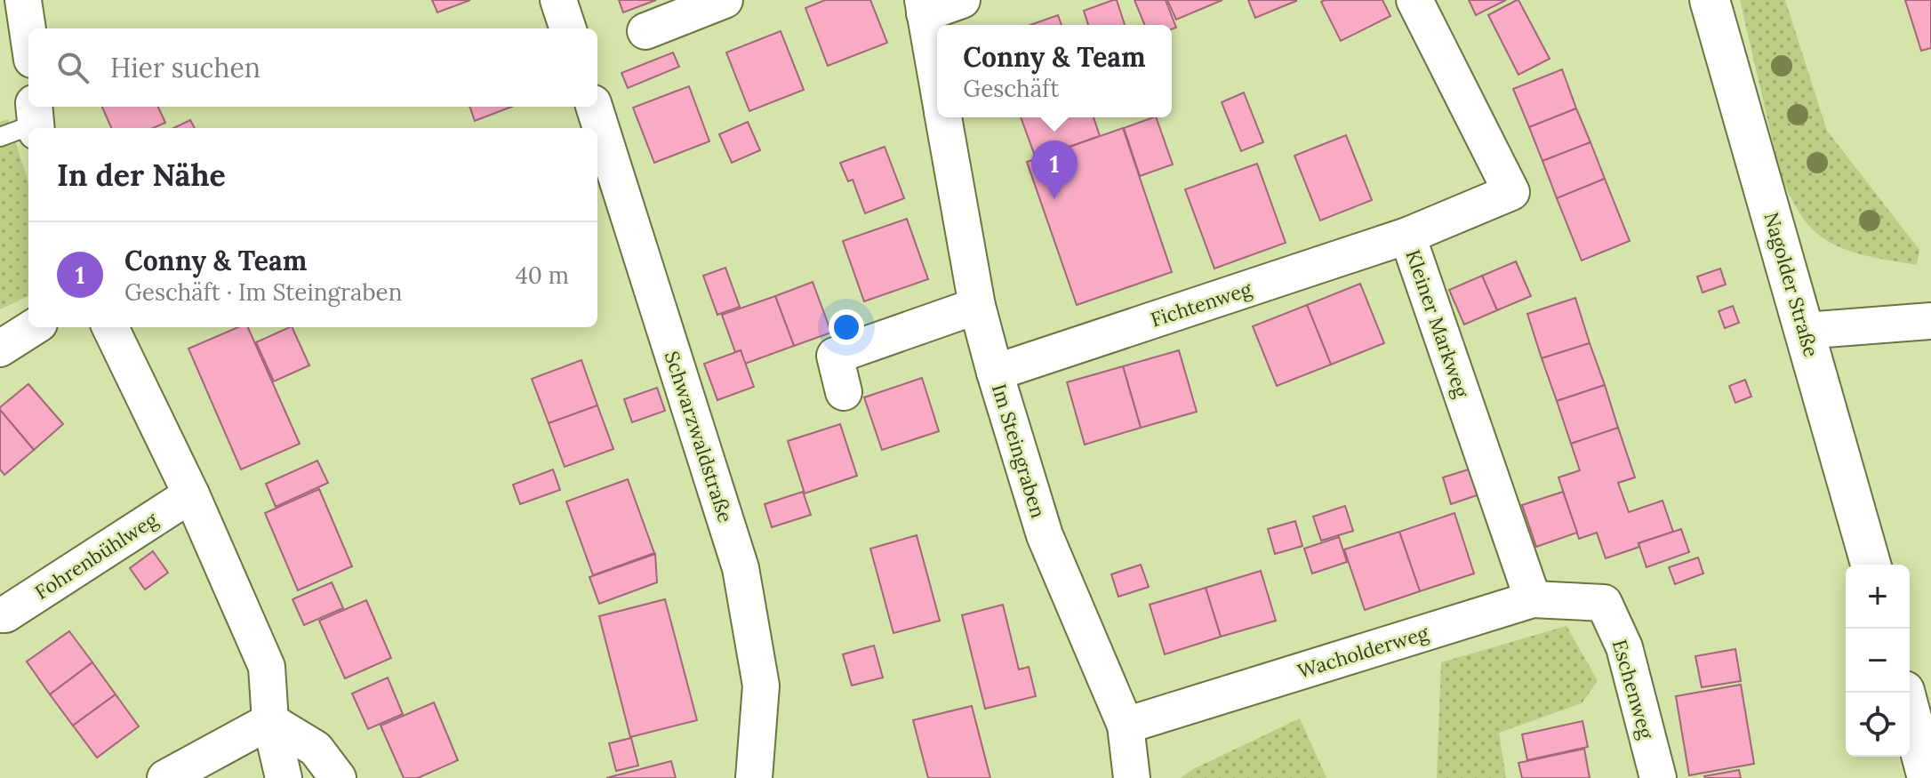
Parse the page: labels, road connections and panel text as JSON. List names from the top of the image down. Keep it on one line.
{"streets":{"main road":["Nagolder Straße"],"street":["Fichtenweg","Kleiner Markweg","Schwarzwaldstraße","Im Steingraben","Fohrenbühlweg","Wacholderweg","Eschenweg"]},"crossings":[["Fichtenweg","Kleiner Markweg"],["Fichtenweg","Im Steingraben"],["Kleiner Markweg","Wacholderweg"],["Im Steingraben","Wacholderweg"],["Wacholderweg","Eschenweg"]],"page":{"popup":["Conny & Team","Geschäft"],"search":"Hier suchen","heading":"In der Nähe","pins":"1","list":[{"mark":"1","name":"Conny & Team","note":"Geschäft · Im Steingraben","value":"40 m"}],"map_buttons":["+","−"]}}
